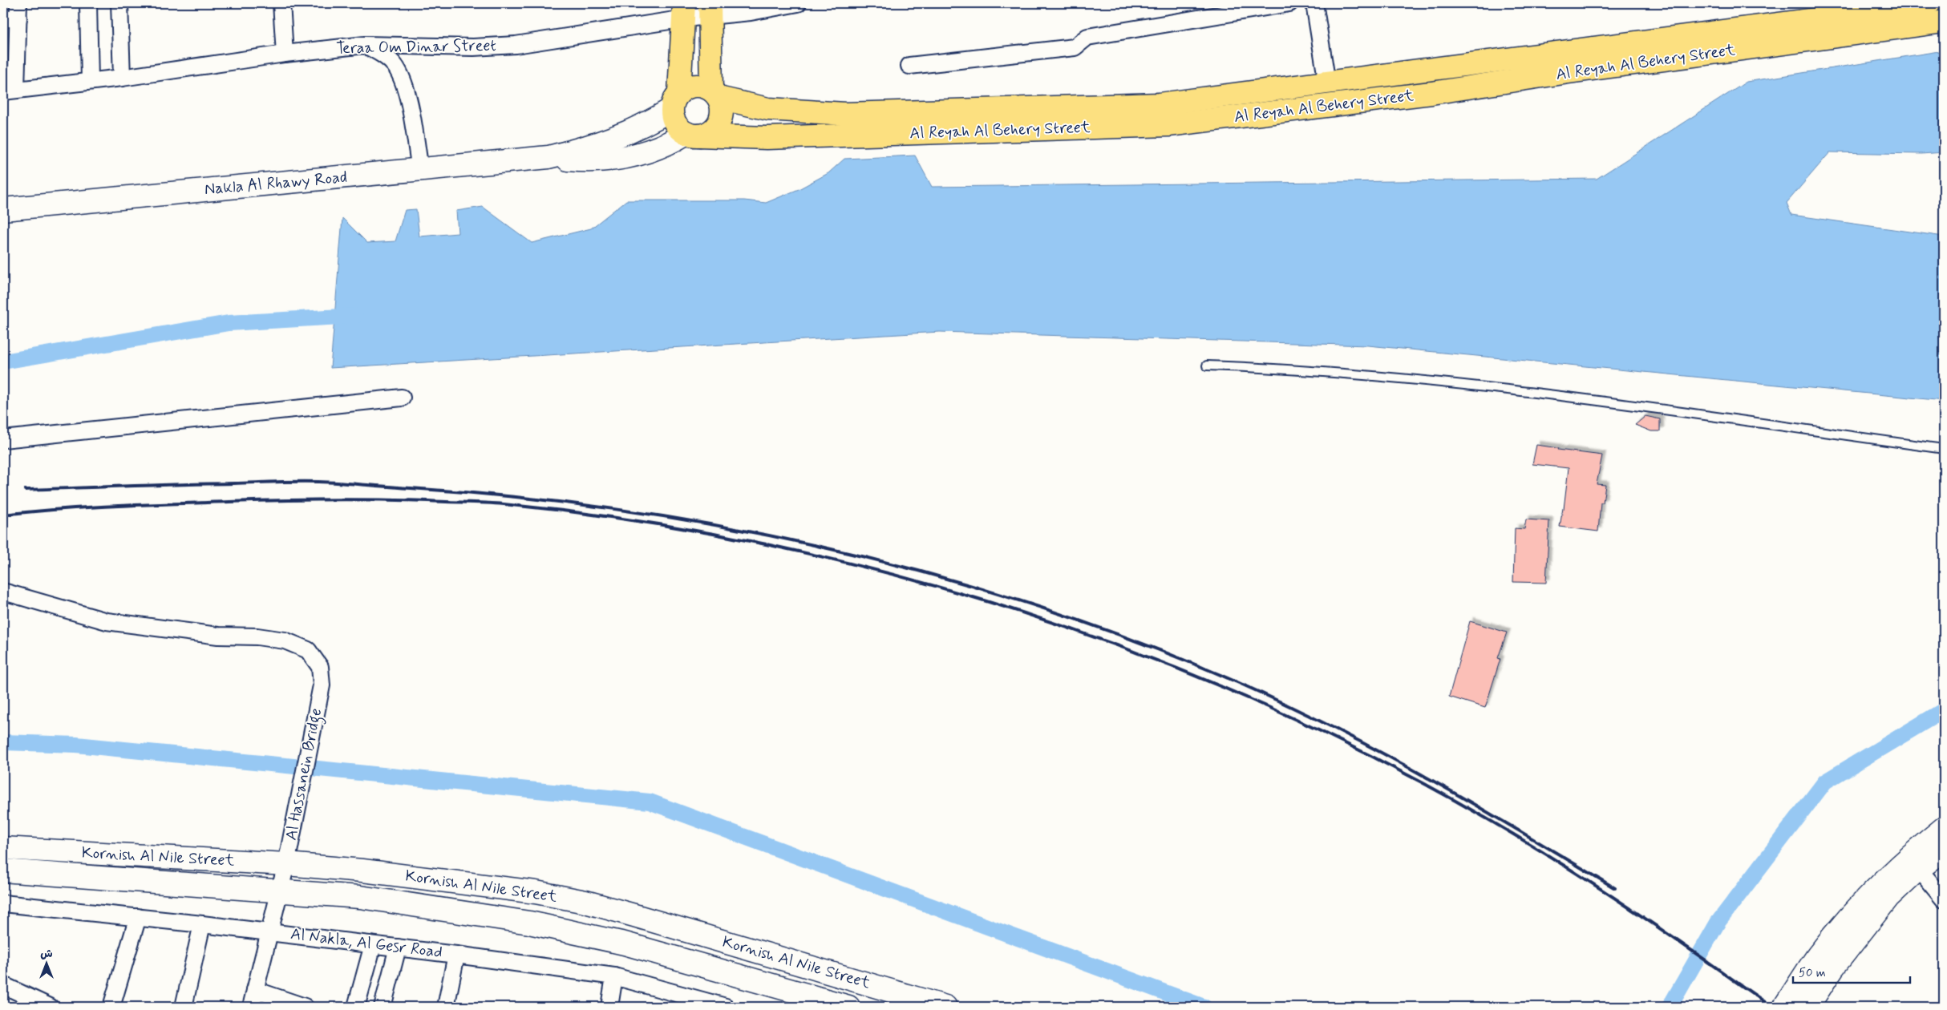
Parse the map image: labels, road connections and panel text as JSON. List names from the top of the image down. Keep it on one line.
{"streets":{"main road":["Al Reyah Al Behery Street","Nakla Al Rhawy Road","Kornish Al Nile Street"],"street":["Teraa Om Dinar Street","Al Hassanein Bridge","Al Nakla, Al Gesr Road"]},"crossings":[["Al Reyah Al Behery Street","Nakla Al Rhawy Road"],["Al Hassanein Bridge","Kornish Al Nile Street"],["Al Hassanein Bridge","Al Nakla, Al Gesr Road"]],"scale_bar":"50 m","north":"top"}
